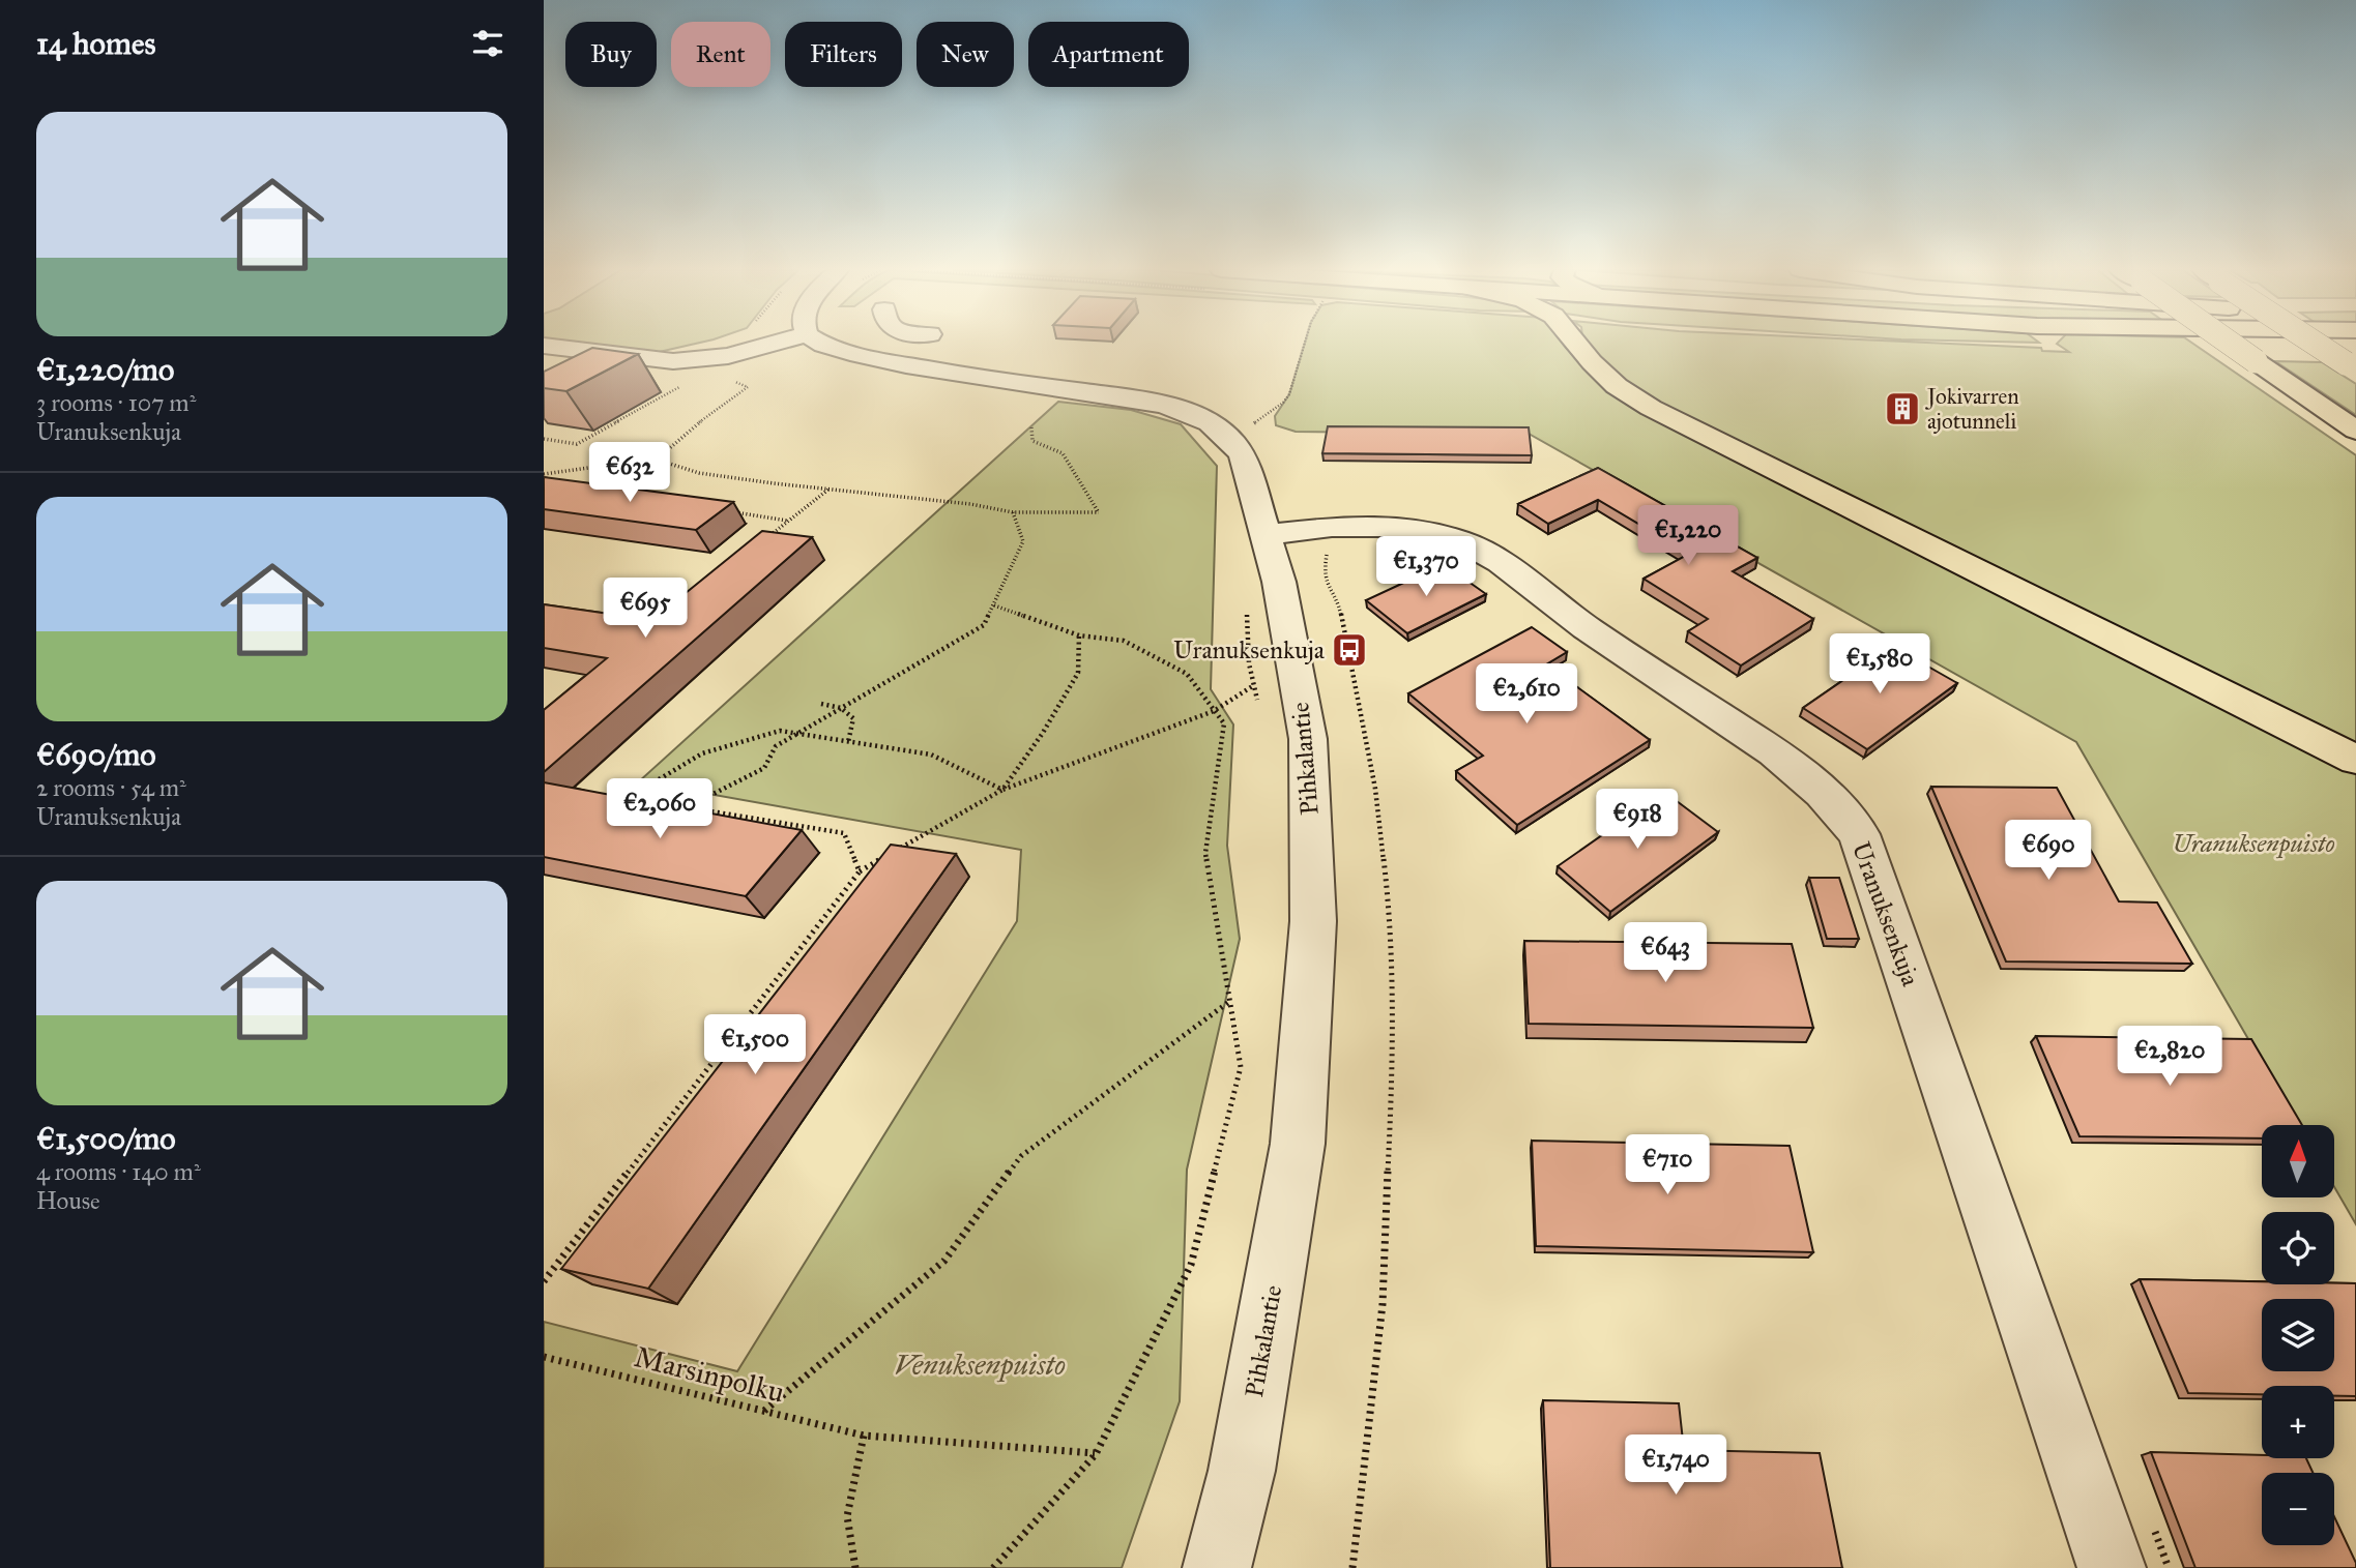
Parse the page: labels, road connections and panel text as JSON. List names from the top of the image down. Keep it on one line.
{"streets":{"street":["Pihkalantie","Uranuksenkuja"],"path":["Marsinpolku"]},"crossings":[["Pihkalantie","Uranuksenkuja"]],"parks":["Uranuksenpuisto","Venuksenpuisto"],"places":{"building":["Jokivarren ajotunneli"],"bus stop":["Uranuksenkuja"]},"north":"top","page":{"heading":"14 homes","chip":["Buy","Rent","Filters","New","Apartment"],"list":[{"name":"€1,220/mo","note":"3 rooms · 107 m² · Uranuksenkuja"},{"name":"€690/mo","note":"2 rooms · 54 m² · Uranuksenkuja"},{"name":"€1,500/mo","note":"4 rooms · 140 m² · House"}],"price":["€632","€1,220","€1,370","€695","€1,580","€2,610","€2,060","€918","€690","€643","€1,500","€2,820","€710","€1,740"],"map_buttons":["+","−"]}}
